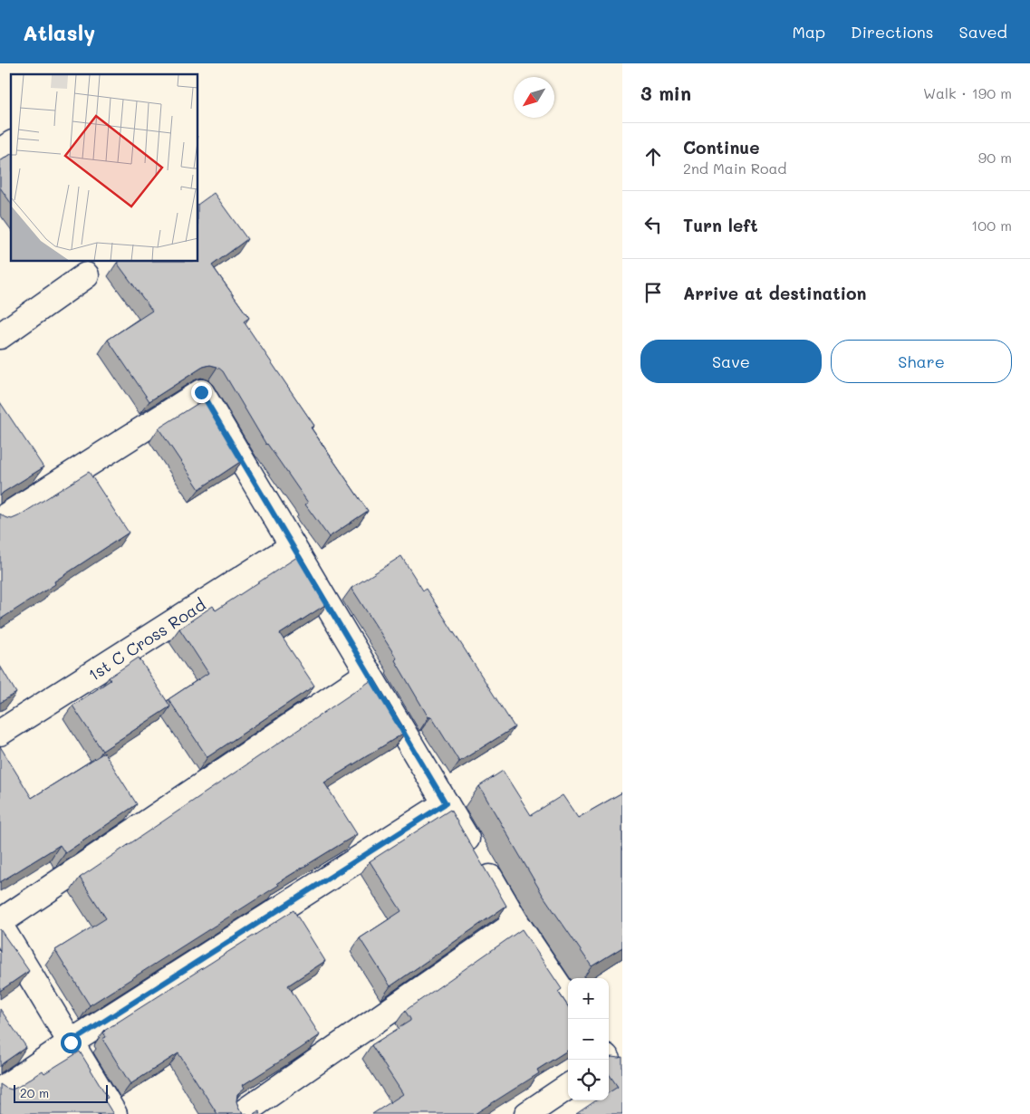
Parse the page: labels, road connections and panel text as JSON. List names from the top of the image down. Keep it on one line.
{"streets":{"street":["1st C Cross Road"]},"scale_bar":"20 m","north":"bottom left","page":{"header":"Atlasly","nav":["Map","Directions","Saved"],"heading":["3 min","Walk · 190 m"],"list":[["Continue","2nd Main Road","90 m"],["Turn left","100 m"],"Arrive at destination"],"buttons":["Save","Share"],"map_buttons":["+","−"],"scale":"20 m"}}
